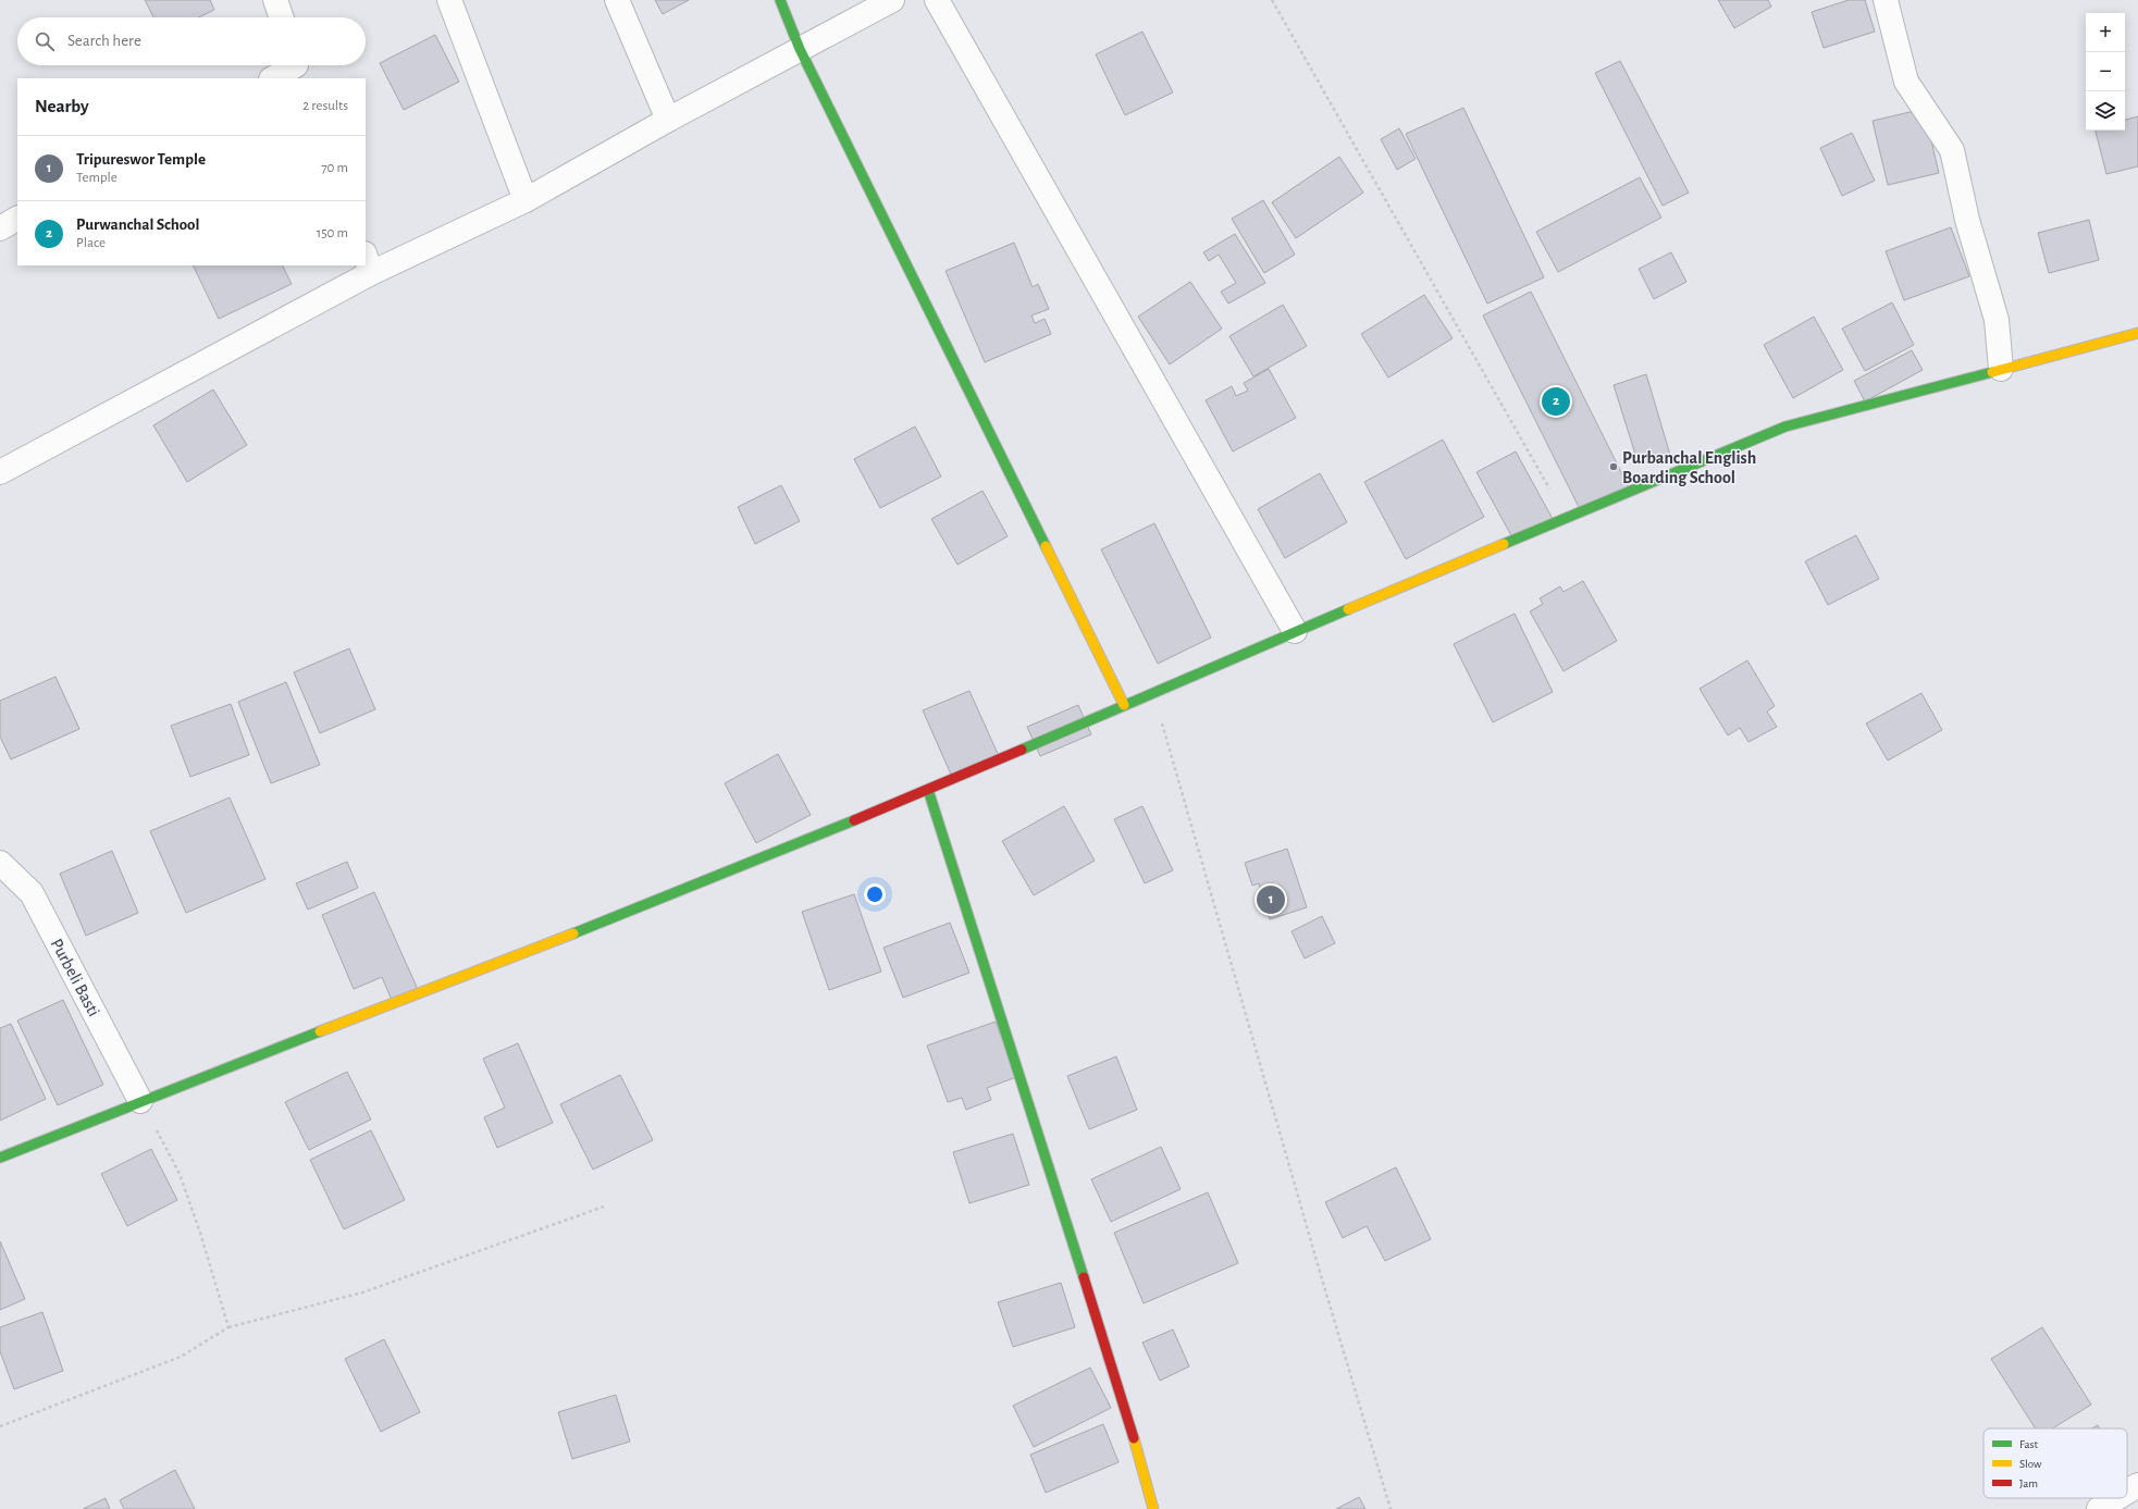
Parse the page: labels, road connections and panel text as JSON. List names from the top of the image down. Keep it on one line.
{"streets":{"street":["Purbeli Basti"]},"places":["Purbanchal English Boarding School"],"legend":["Fast","Slow","Jam"],"page":{"map_buttons":["+","−"],"search":"Search here","heading":["Nearby","2 results"],"list":[{"mark":"1","name":"Tripureswor Temple","note":"Temple","value":"70 m"},{"mark":"2","name":"Purwanchal School","note":"Place","value":"150 m"}],"pins":["2","1"]}}
